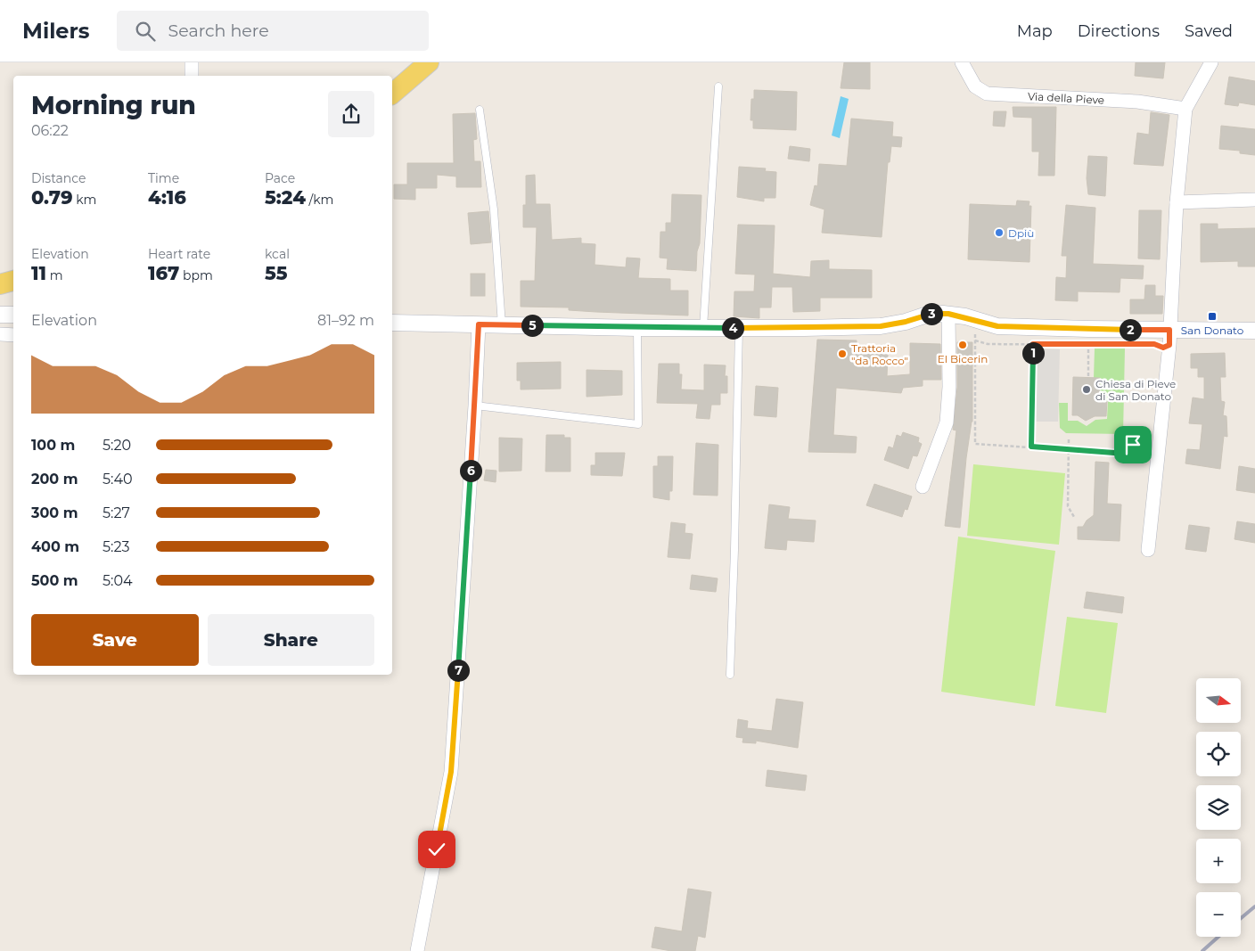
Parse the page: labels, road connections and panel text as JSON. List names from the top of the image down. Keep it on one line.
{"streets":{"street":["Via della Pieve"]},"places":{"other":["Dpiù","El Bicerin","Trattoria \"da Rocco\"","Chiesa di Pieve di San Donato"],"transit":["San Donato"]},"north":"right","page":{"header":"Milers","search":"Search here","nav":["Map","Directions","Saved"],"heading":["Morning run","06:22"],"stats":[["Distance","0.79 km"],["Time","4:16"],["Pace","5:24 /km"],["Elevation","11 m"],["Heart rate","167 bpm"],["kcal","55"]],"pins":["3","5","4","2","1","6","7"],"chart":["Elevation","81–92 m"],"list":[{"name":"100 m","note":"5:20"},{"name":"200 m","note":"5:40"},{"name":"300 m","note":"5:27"},{"name":"400 m","note":"5:23"},{"name":"500 m","note":"5:04"}],"buttons":["Save","Share"],"map_buttons":["+","−"]}}
